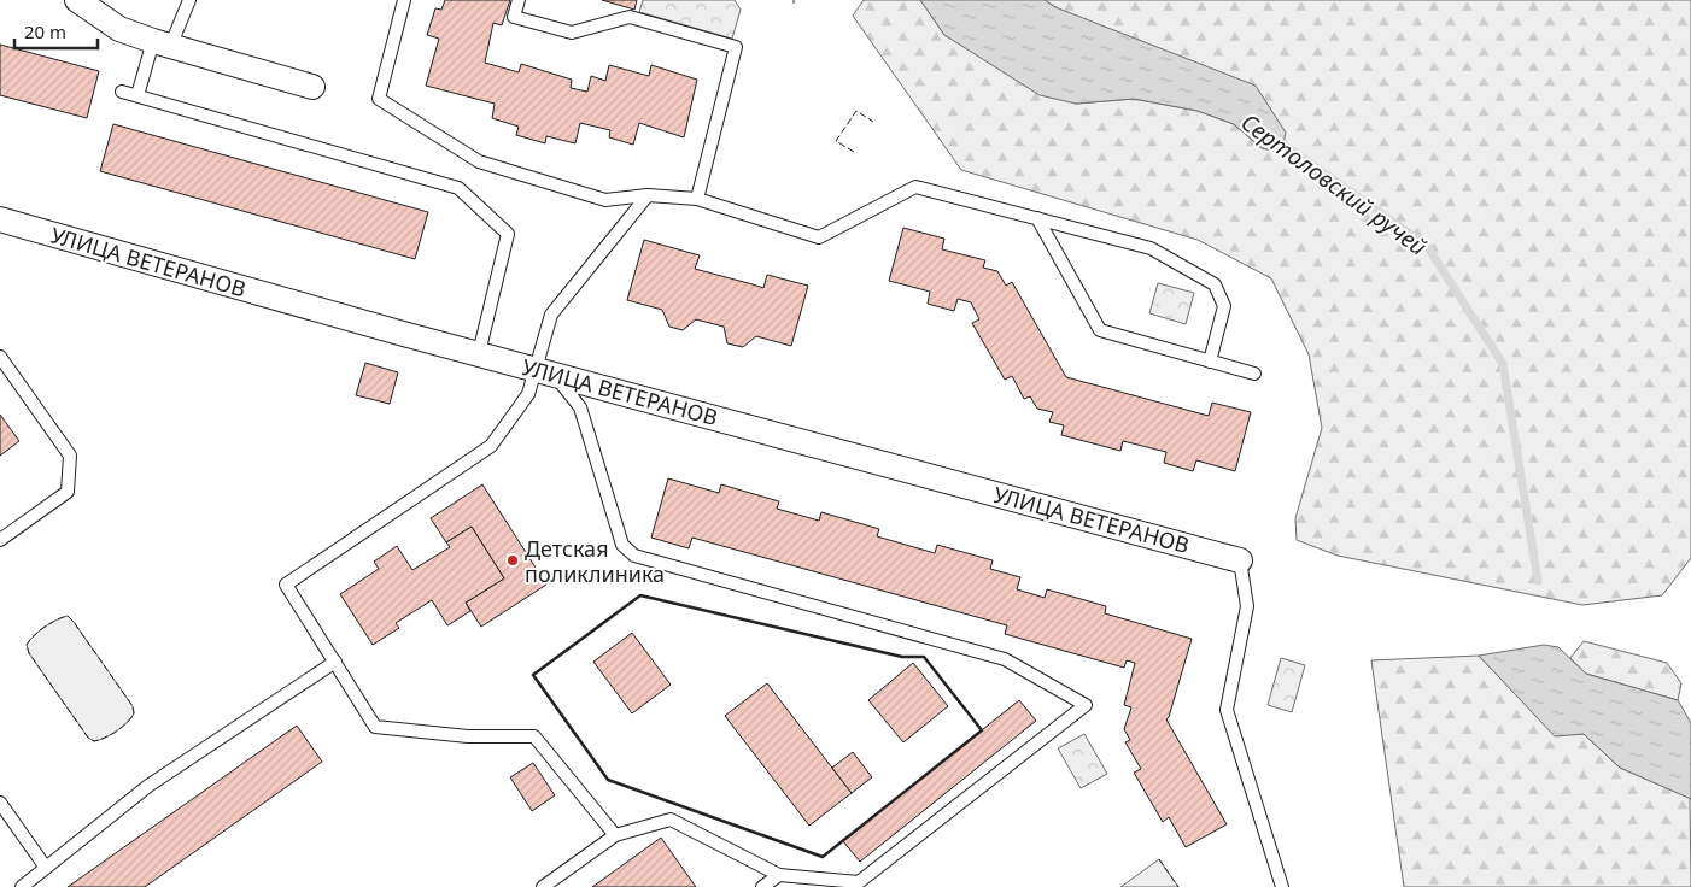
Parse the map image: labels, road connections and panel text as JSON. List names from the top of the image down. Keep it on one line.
{"streets":{"street":["УЛИЦА ВЕТЕРАНОВ"]},"water":["Сертоловский ручей"],"places":["Детская поликлиника"],"scale_bar":"20 m"}
